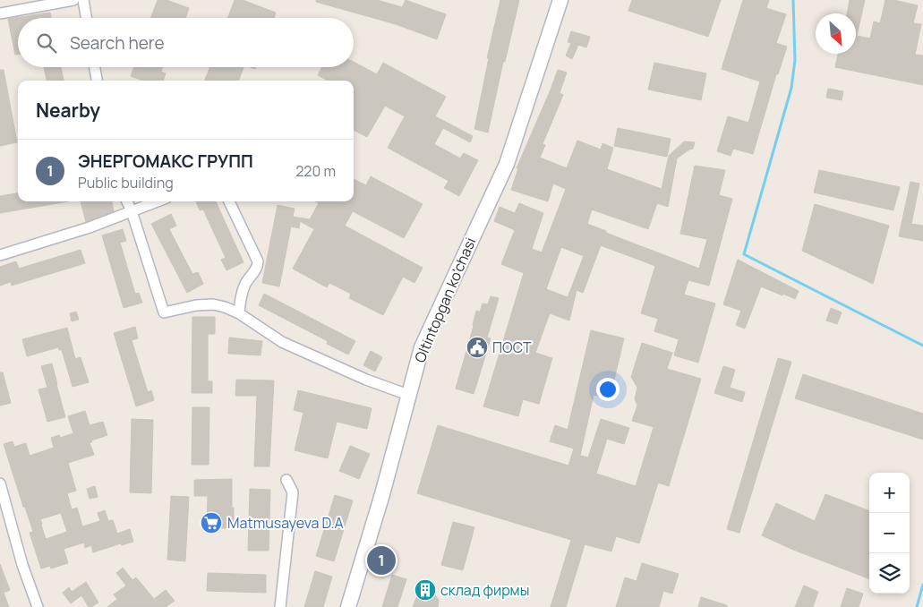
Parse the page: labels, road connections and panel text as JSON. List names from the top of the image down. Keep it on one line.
{"streets":{"street":["Oltintopgan ko'chasi"]},"places":{"public building":["ПОСТ"],"supermarket":["Matmusayeva D.A"],"building":["склад фирмы"]},"north":"bottom right","page":{"search":"Search here","heading":"Nearby","list":[{"mark":"1","name":"ЭНЕРГОМАКС ГРУПП","note":"Public building","value":"220 m"}],"map_buttons":["+","−"],"pins":"1"}}
